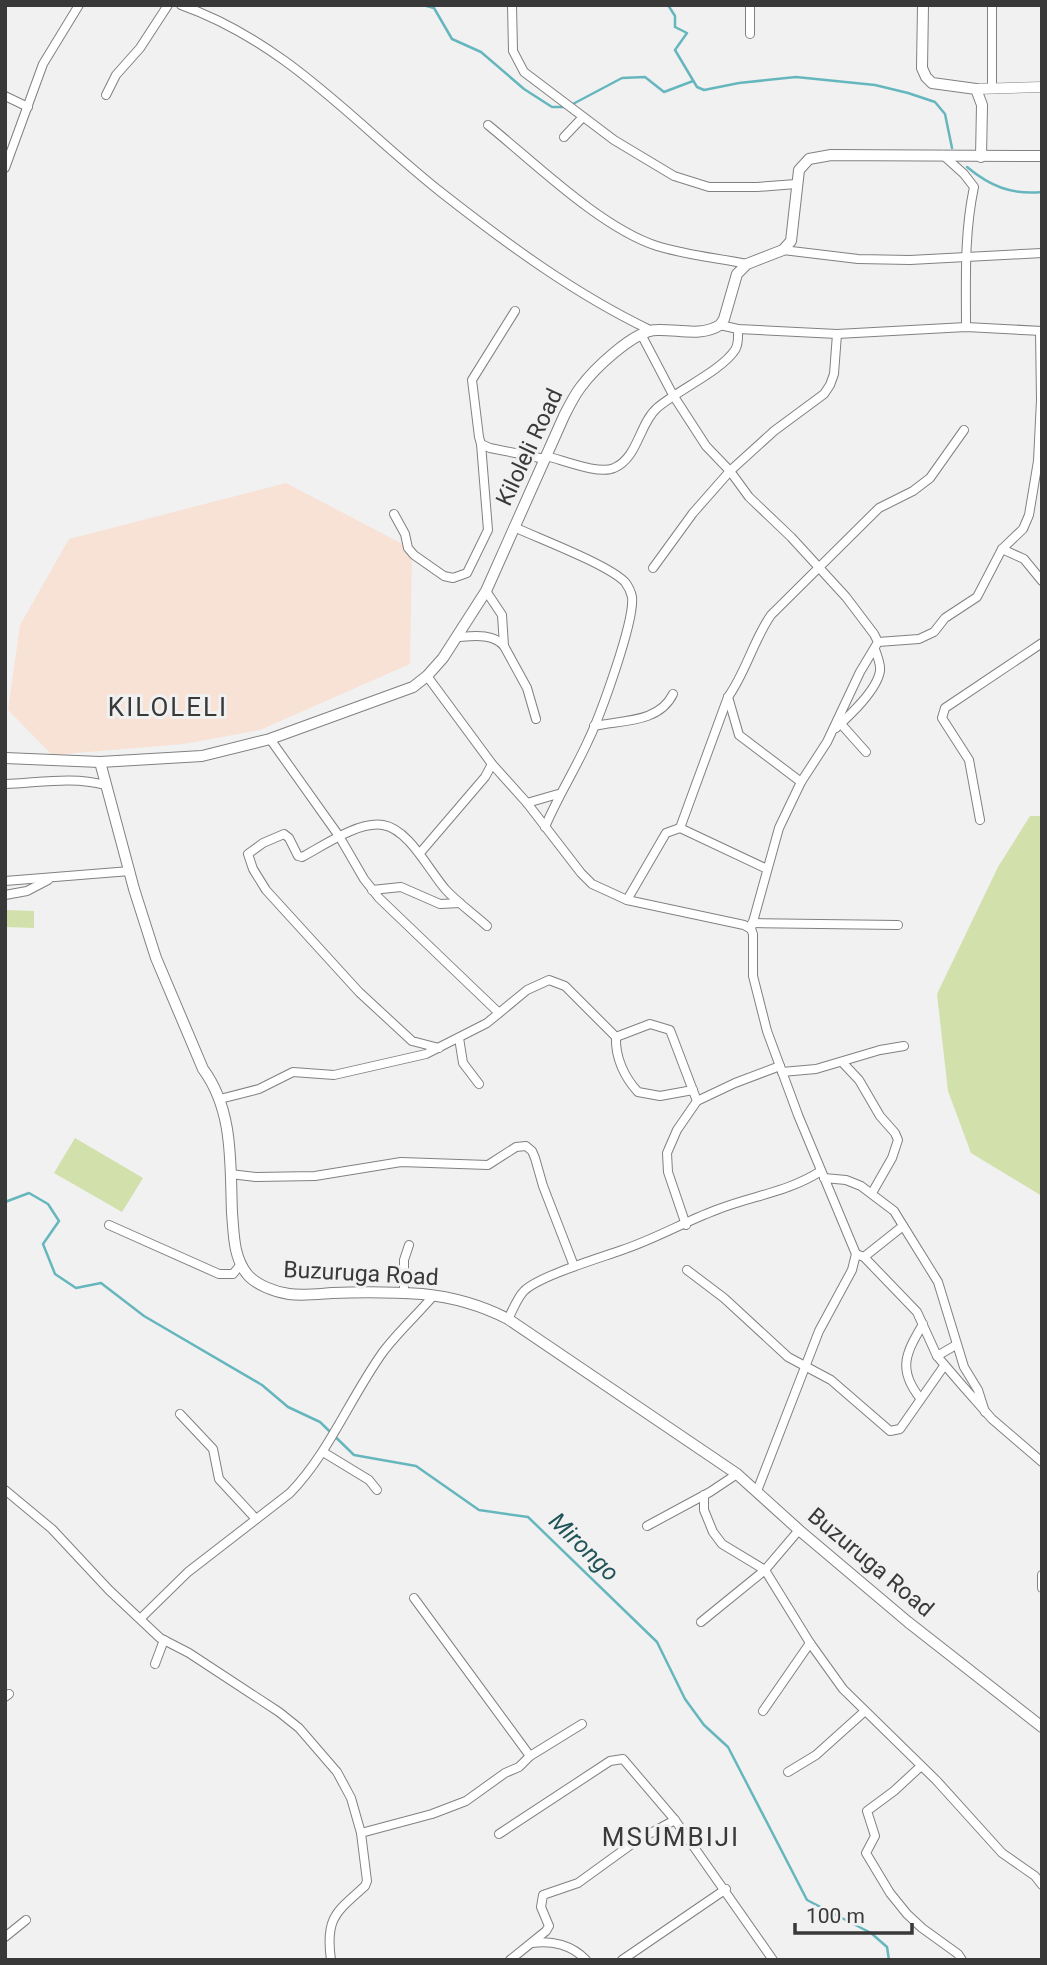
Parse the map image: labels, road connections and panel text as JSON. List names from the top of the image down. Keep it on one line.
{"streets":{"main road":["Kiloleli Road","Buzuruga Road"]},"districts":["KILOLELI","MSUMBIJI"],"water":["Mirongo"],"scale_bar":"100 m"}
